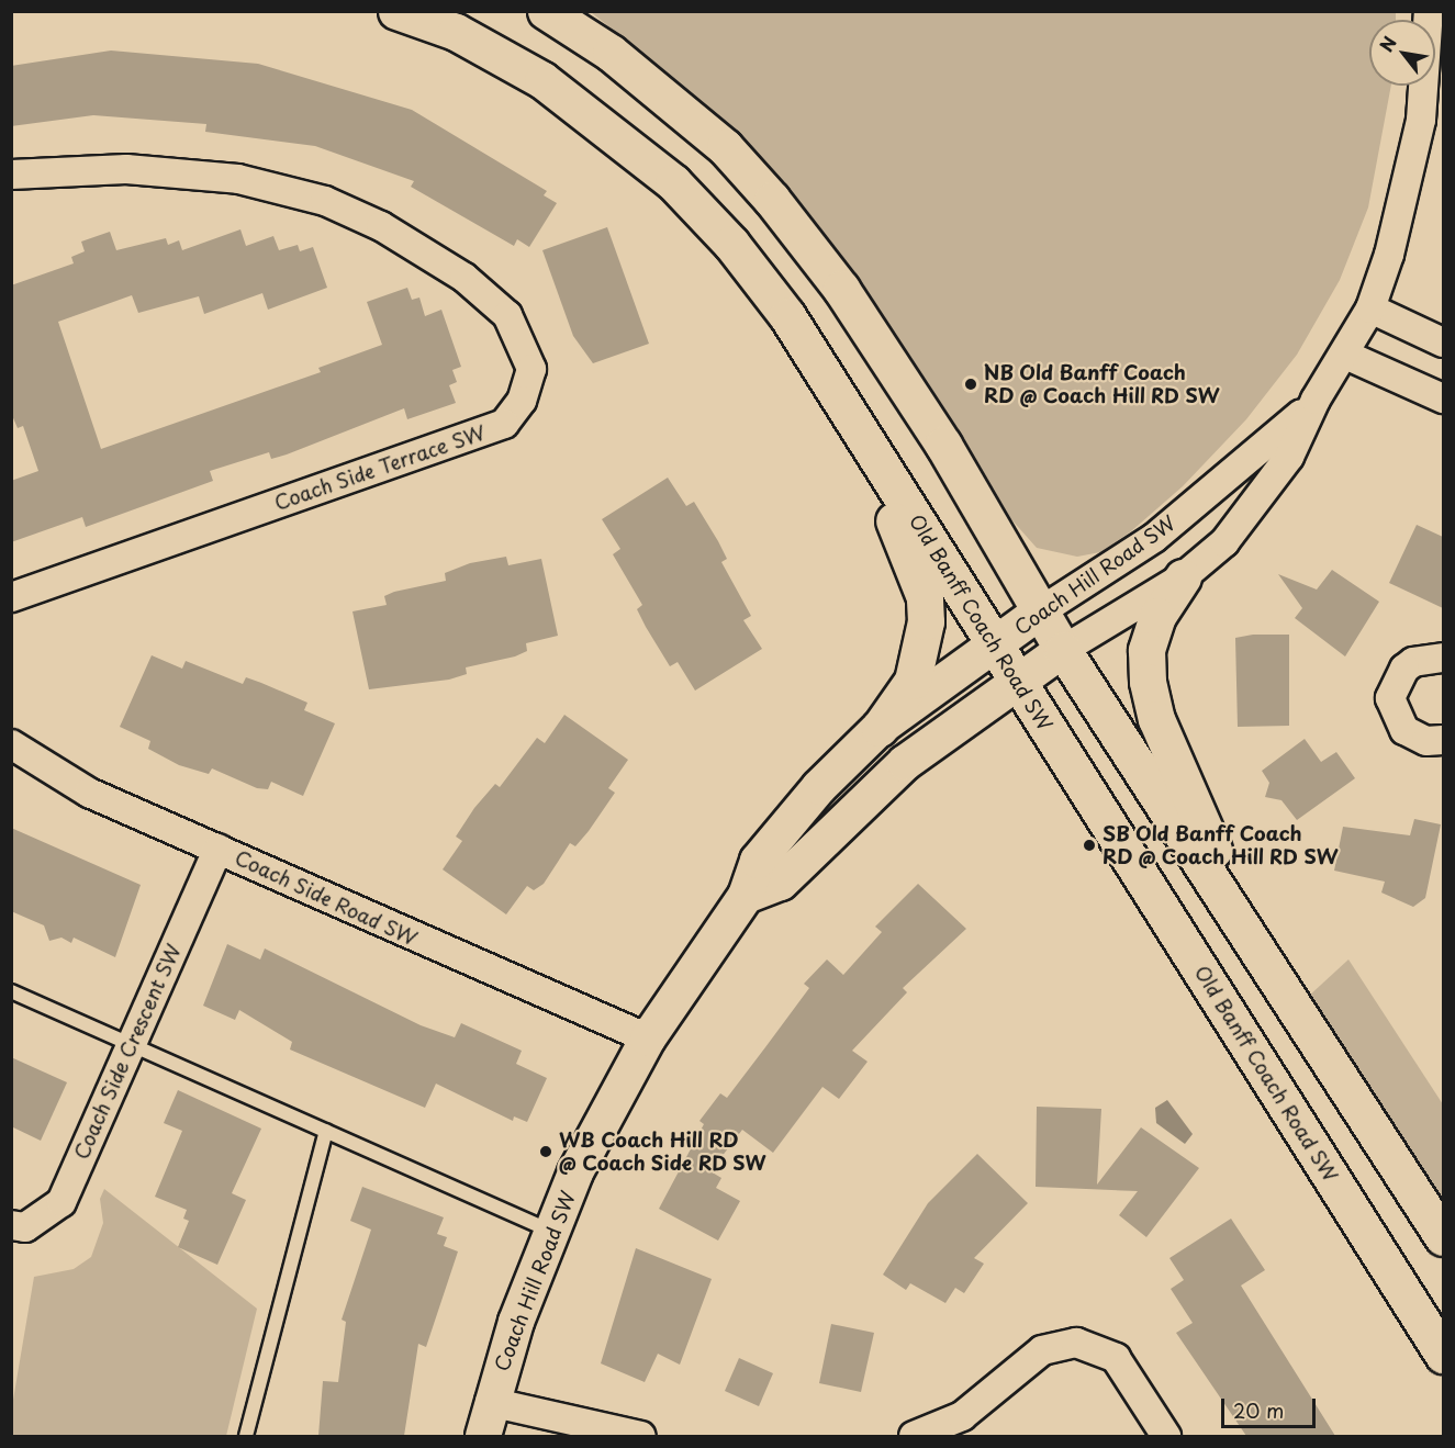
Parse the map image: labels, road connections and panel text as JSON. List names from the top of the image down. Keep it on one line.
{"streets":{"main road":["Old Banff Coach Road SW"],"street":["Coach Side Terrace SW","Coach Hill Road SW","Coach Side Road SW","Coach Side Crescent SW"]},"crossings":[["Coach Hill Road SW","Old Banff Coach Road SW"],["Coach Hill Road SW","Coach Side Road SW"],["Coach Side Road SW","Coach Side Crescent SW"]],"places":["NB Old Banff Coach RD @ Coach Hill RD SW","SB Old Banff Coach RD @ Coach Hill RD SW","WB Coach Hill RD @ Coach Side RD SW"],"scale_bar":"20 m","north":"top left"}
